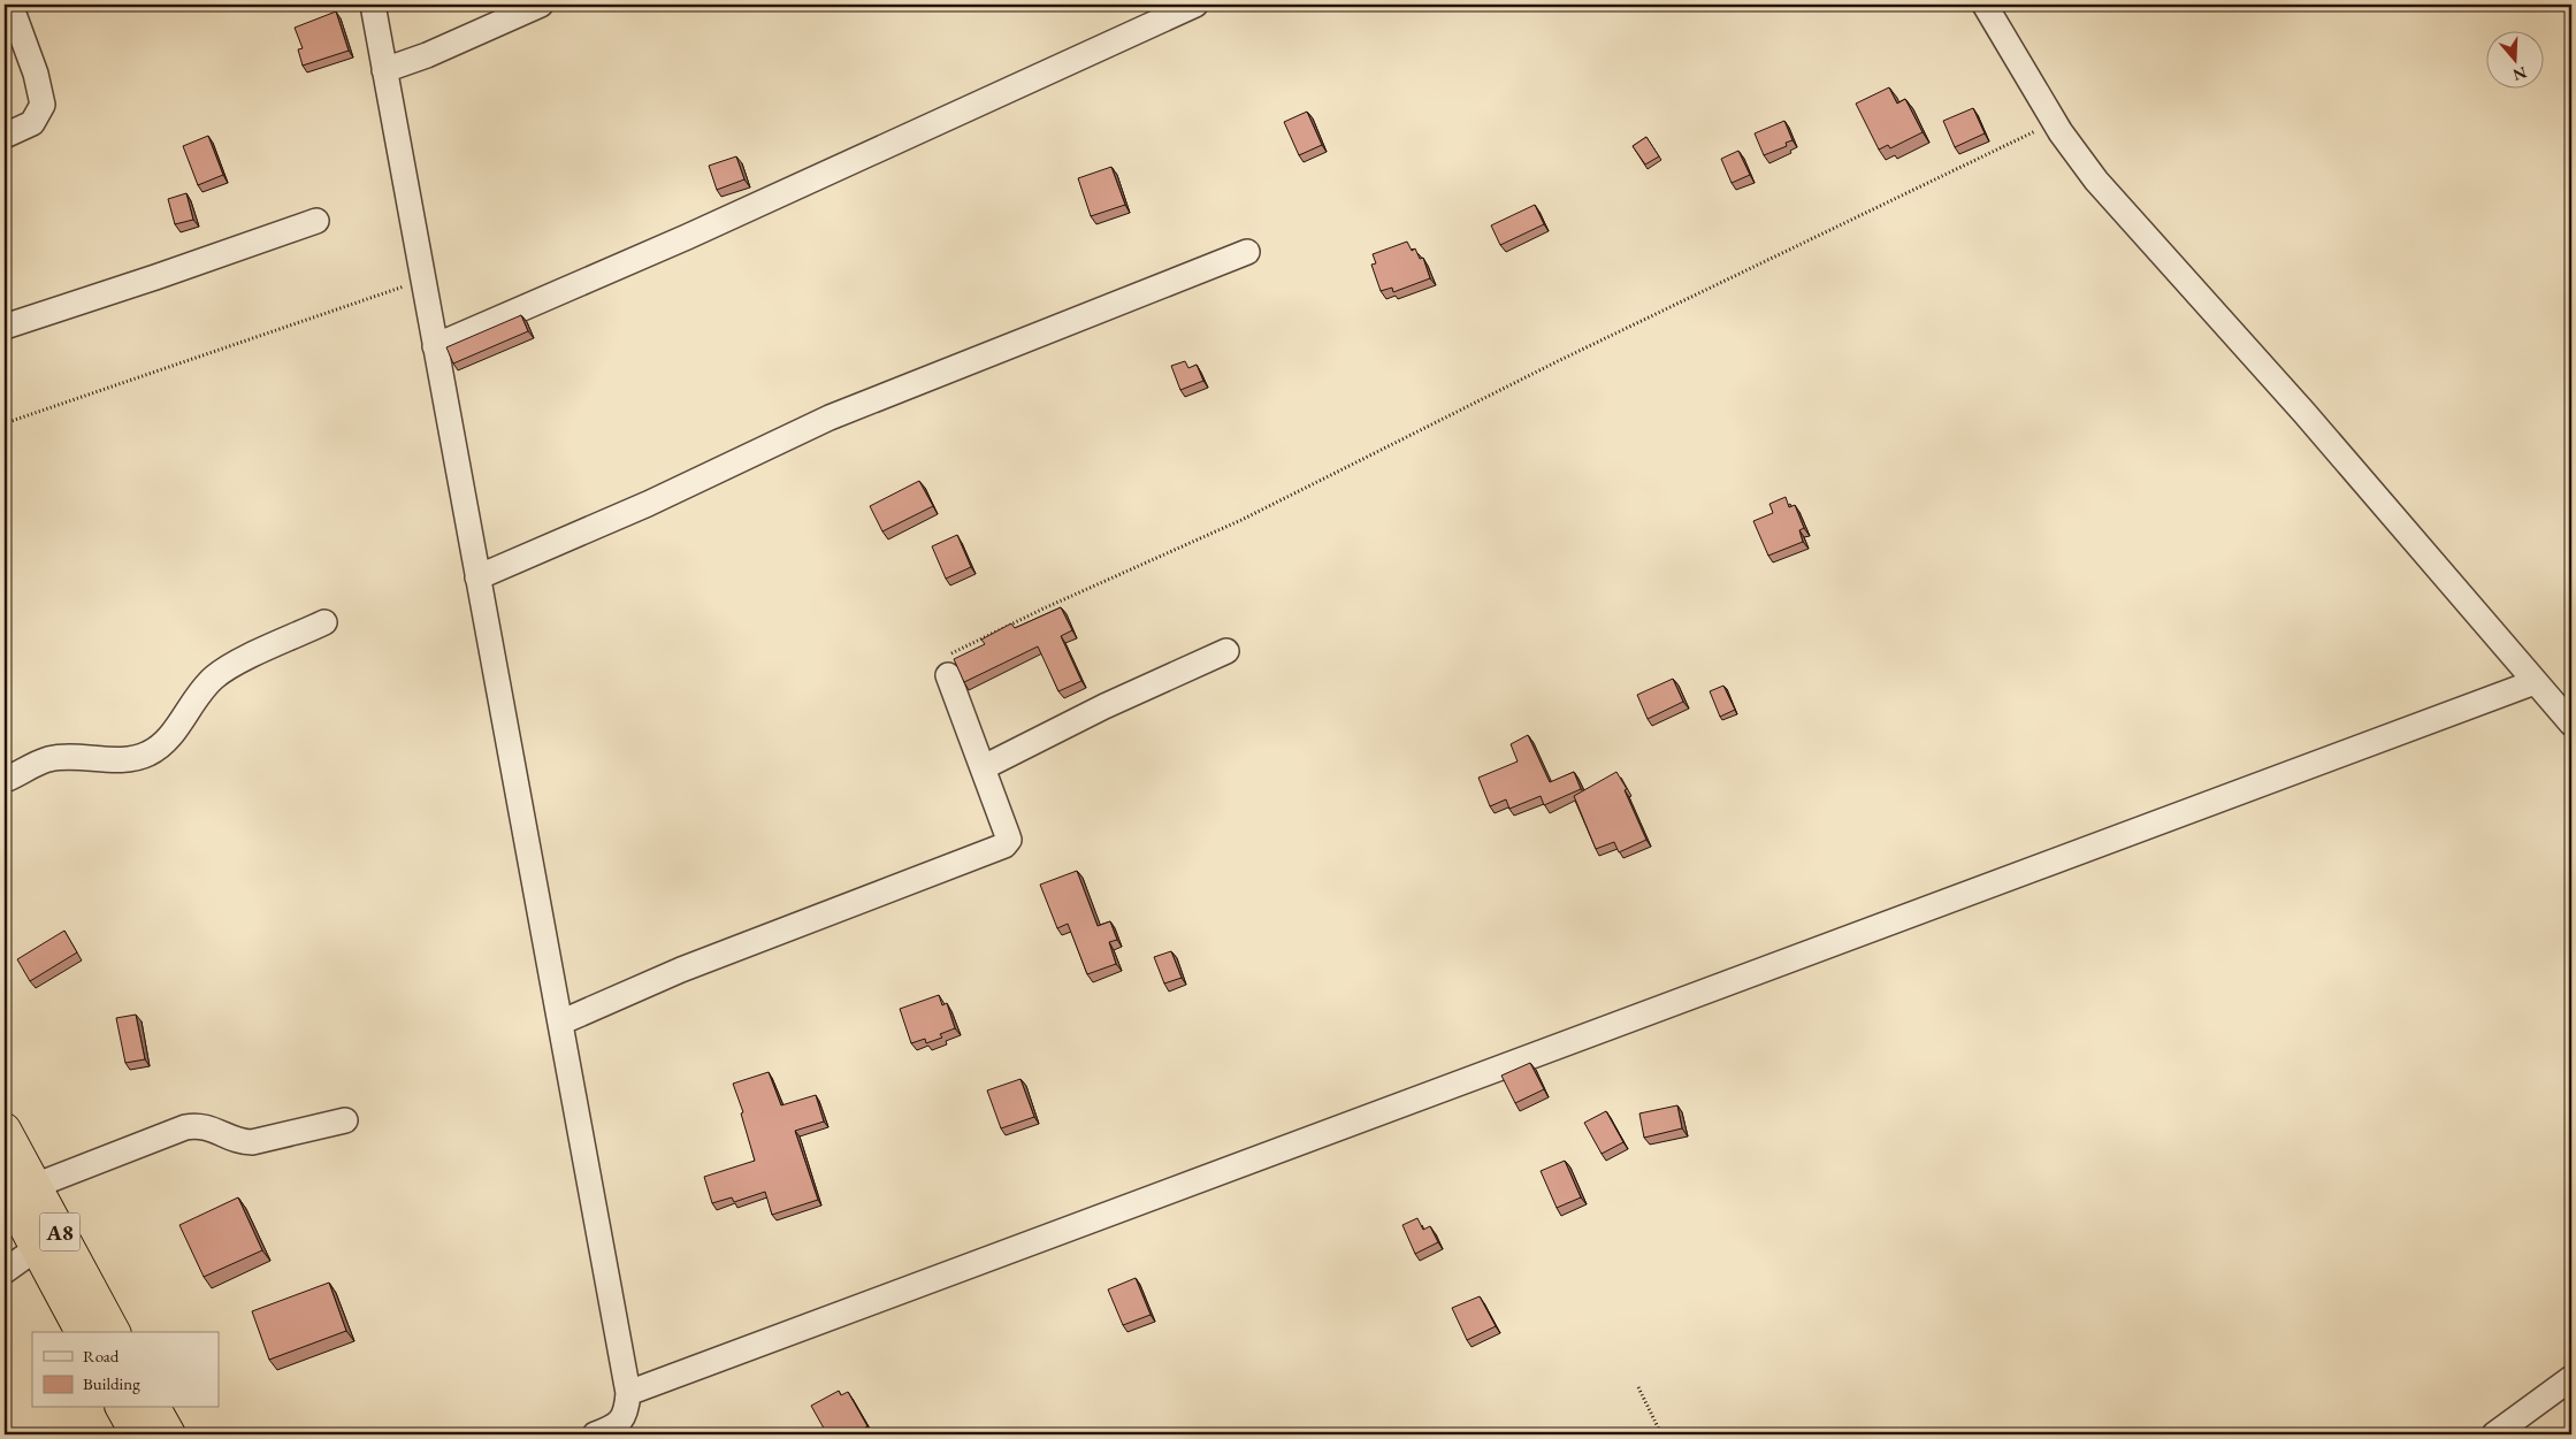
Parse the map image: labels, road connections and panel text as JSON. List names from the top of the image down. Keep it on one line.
{"streets":{"highway":["A8"]},"legend":["Road","Building"],"north":"bottom"}
